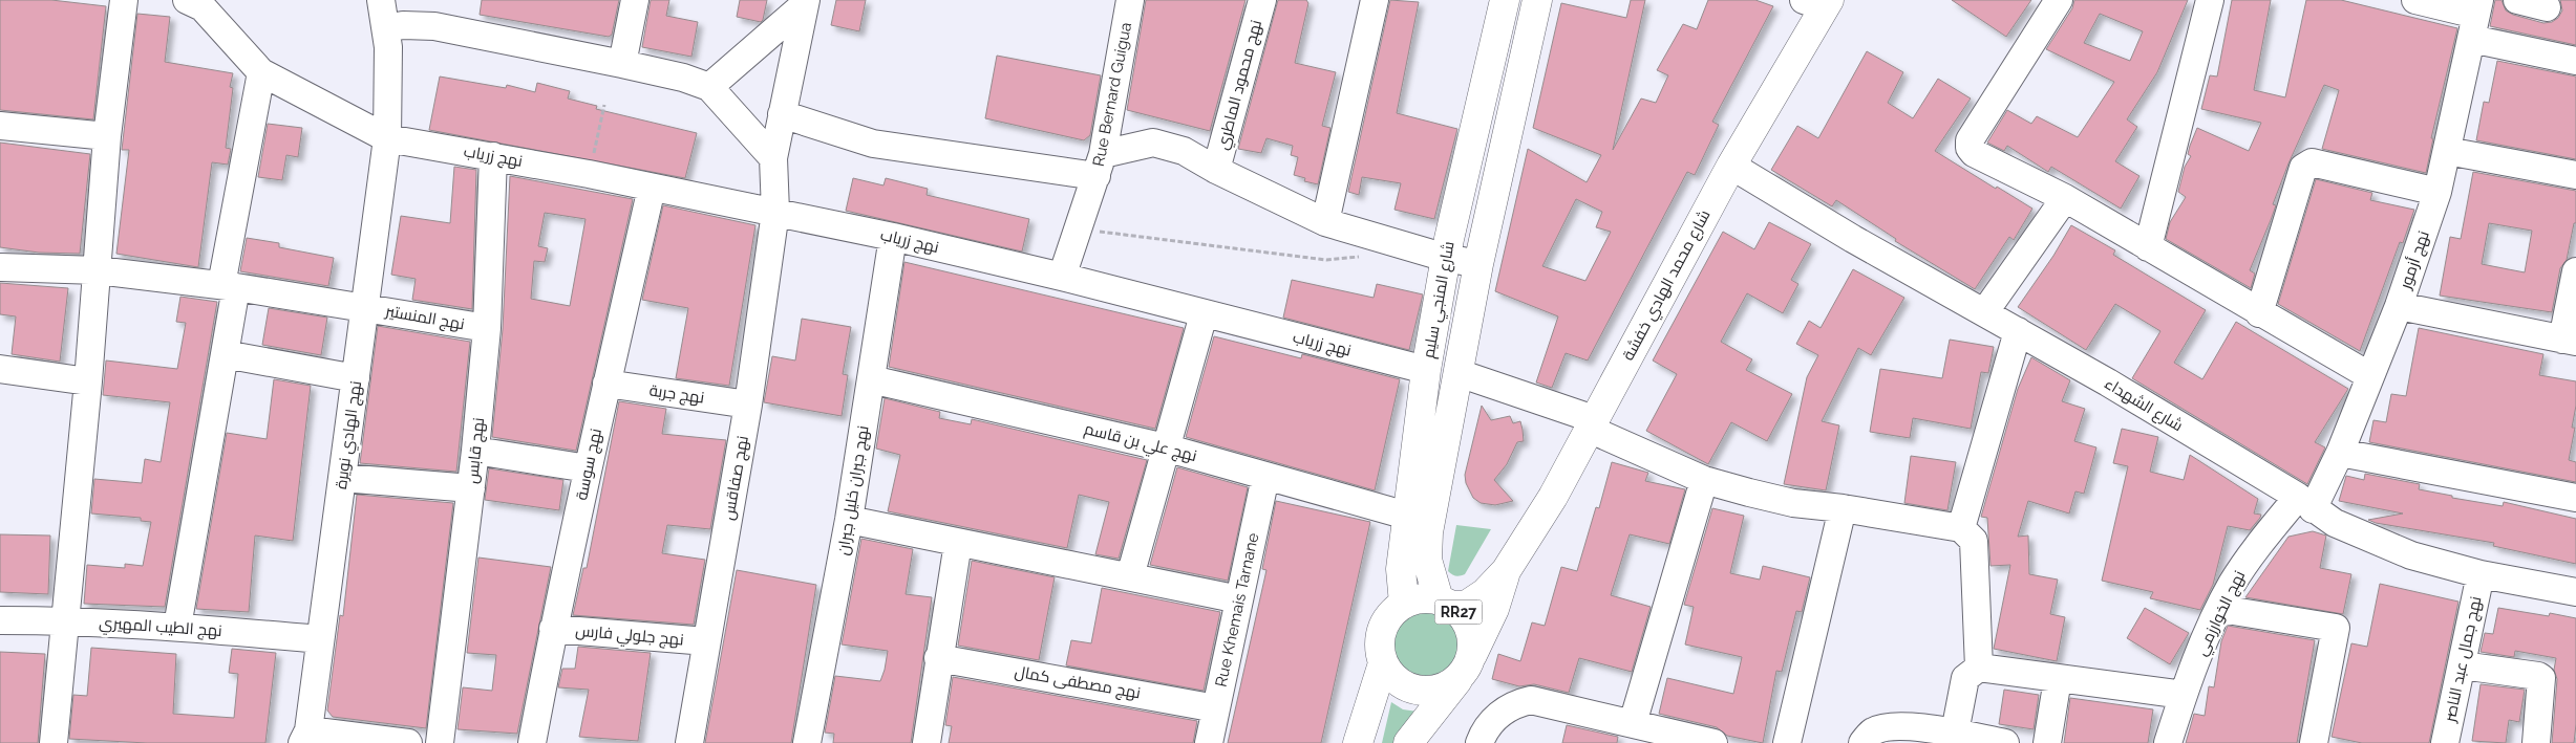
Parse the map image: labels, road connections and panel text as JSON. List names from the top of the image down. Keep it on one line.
{"streets":{"main road":["شارع محمد الهادي خفشة","شارع المنجي سليم","RR27"],"street":["نهج محمود الماطري","Rue Bernard Guigua","نهج زرياب","نهج أزمور","نهج المنستير","نهج جربة","شارع الشهداء","نهج الهادي نويرة","نهج علي بن قاسم","نهج قابس","نهج سوسة","نهج صفاقس","نهج جبران خليل جبران","Rue Khemais Tarnane","نهج الخوارزمي","نهج الطيب المهيري","نهج جلولي فارس","نهج جمال عبد الناصر","نهج مصطفى كمال"]},"crossings":[["Rue Bernard Guigua","نهج زرياب"],["نهج زرياب","شارع المنجي سليم"],["نهج زرياب","نهج الهادي نويرة"],["نهج زرياب","نهج قابس"],["نهج زرياب","نهج سوسة"],["نهج زرياب","نهج صفاقس"],["نهج زرياب","نهج جبران خليل جبران"],["نهج أزمور","شارع الشهداء"],["نهج أزمور","نهج الخوارزمي"],["شارع محمد الهادي خفشة","شارع الشهداء"],["شارع المنجي سليم","نهج علي بن قاسم"],["شارع المنجي سليم","RR27"],["نهج المنستير","نهج الهادي نويرة"],["نهج المنستير","نهج قابس"],["نهج جربة","نهج سوسة"],["نهج جربة","نهج صفاقس"],["شارع الشهداء","نهج الخوارزمي"],["شارع الشهداء","نهج جمال عبد الناصر"],["نهج الهادي نويرة","نهج الطيب المهيري"],["نهج علي بن قاسم","نهج جبران خليل جبران"],["نهج علي بن قاسم","Rue Khemais Tarnane"],["نهج سوسة","نهج جلولي فارس"],["نهج صفاقس","نهج جلولي فارس"],["Rue Khemais Tarnane","نهج مصطفى كمال"]]}
